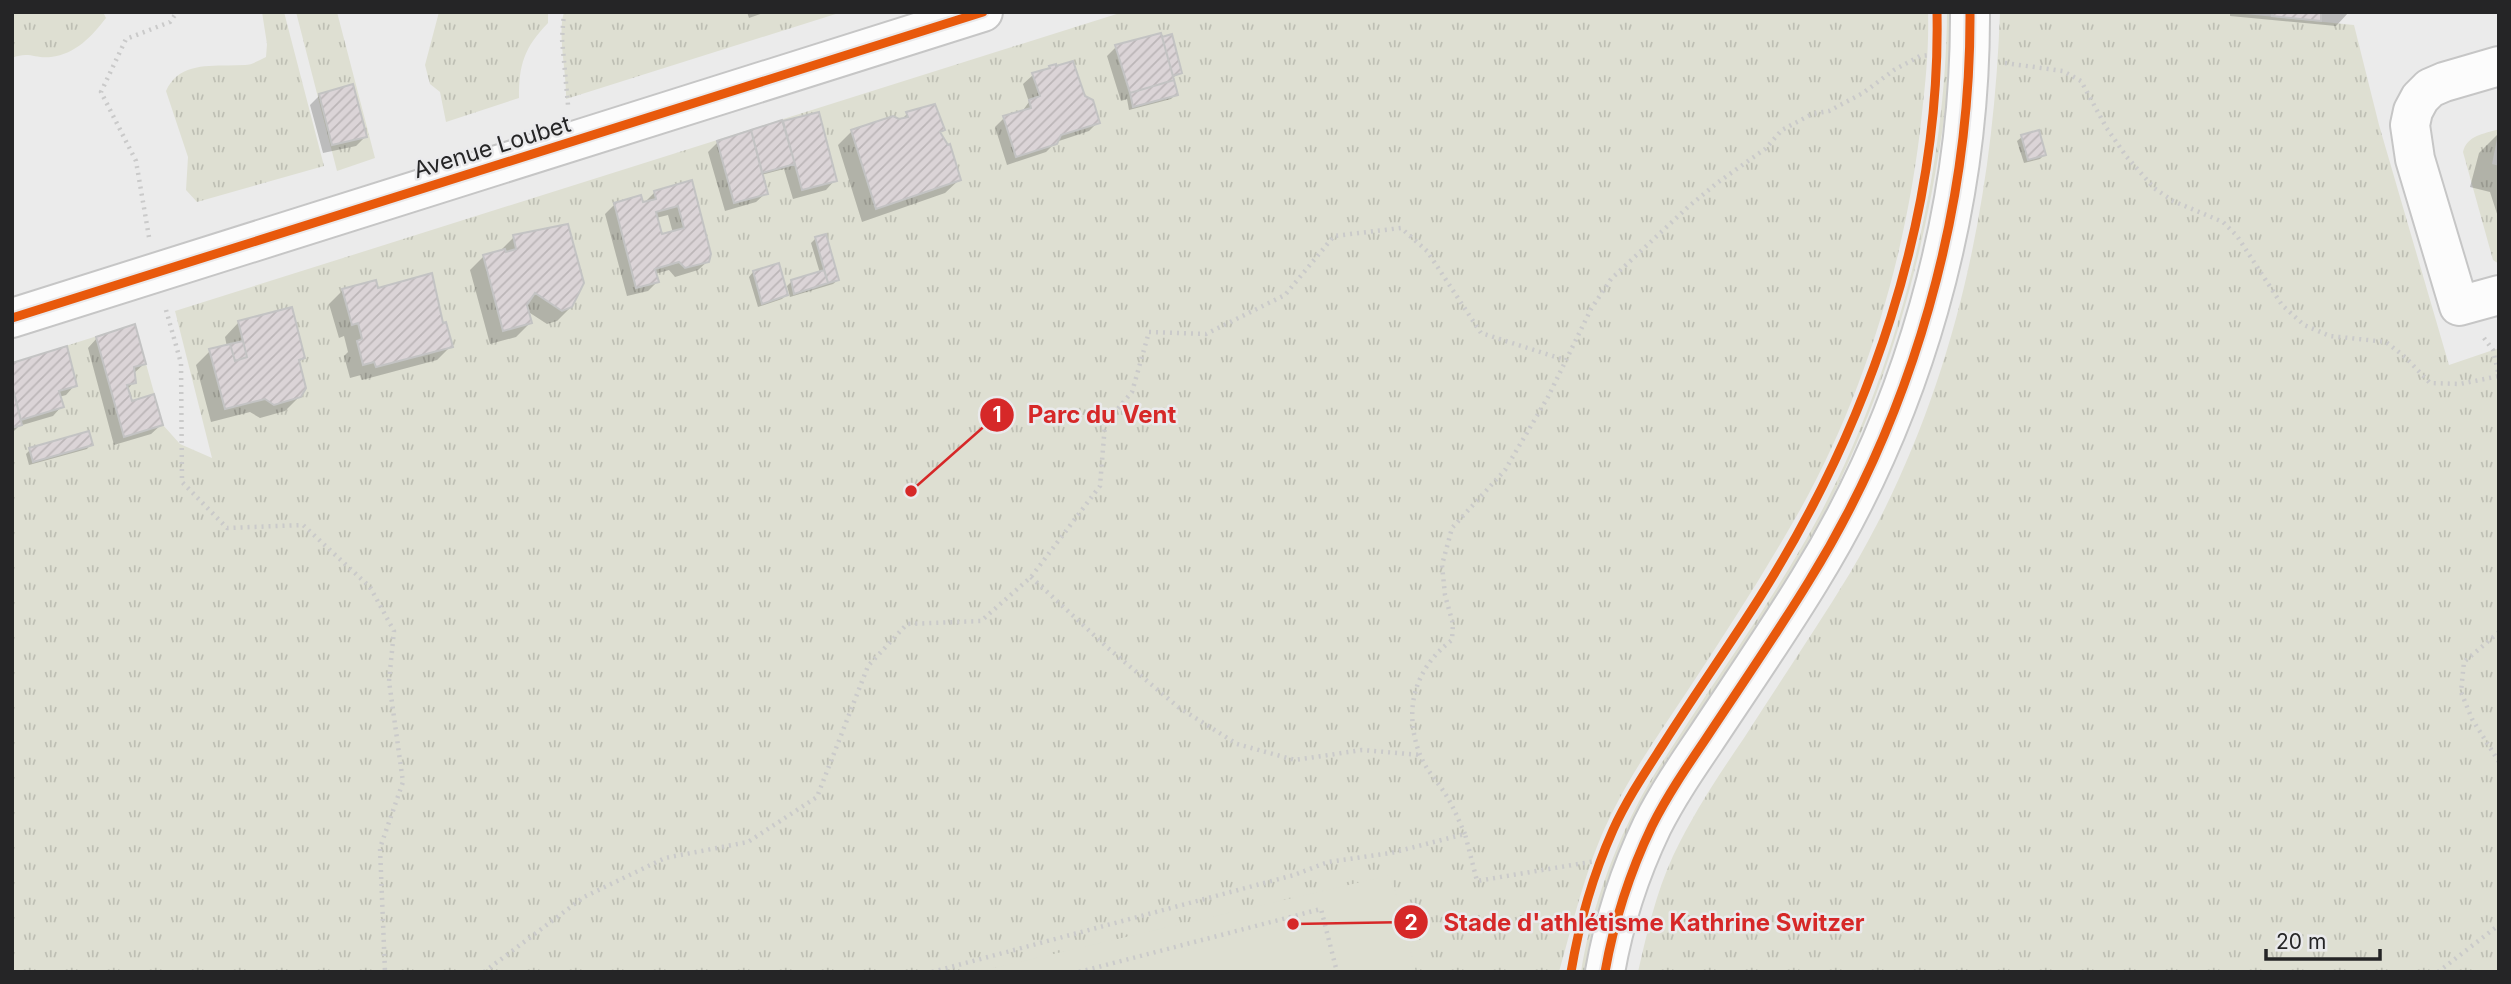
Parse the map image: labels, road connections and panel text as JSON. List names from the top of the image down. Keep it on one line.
{"streets":{"street":["Avenue Loubet"]},"places":["Parc du Vent","Stade d'athlétisme Kathrine Switzer"],"scale_bar":"20 m"}
